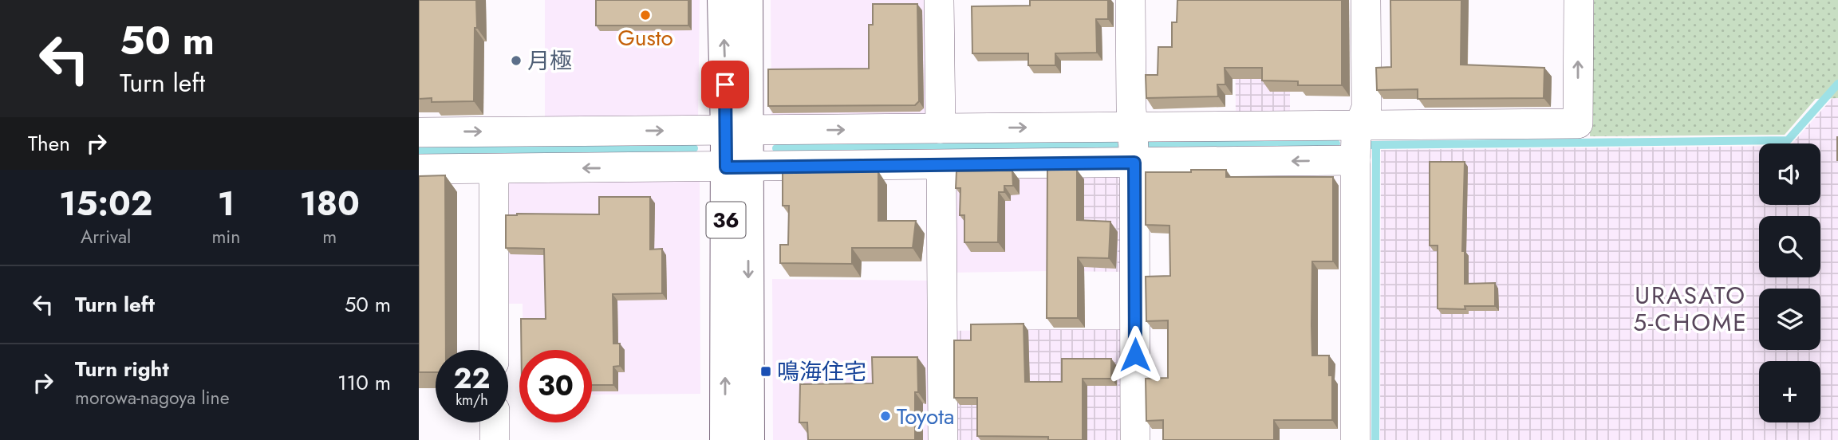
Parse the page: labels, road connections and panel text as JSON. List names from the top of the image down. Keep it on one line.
{"streets":{"main road":["36"]},"districts":["URASATO 5-CHOME"],"places":{"other":["Gusto","月極","Toyota"],"transit":["鳴海住宅"]},"page":{"turn":["50 m","Turn left"],"then":"Then","map_buttons":"+","eta":["15:02","Arrival","1","min","180","m"],"list":[{"name":"Turn left","value":"50 m"},{"name":"Turn right","note":"morowa-nagoya line","value":"110 m"}],"speed":"22 km/h","limit":"30"}}
